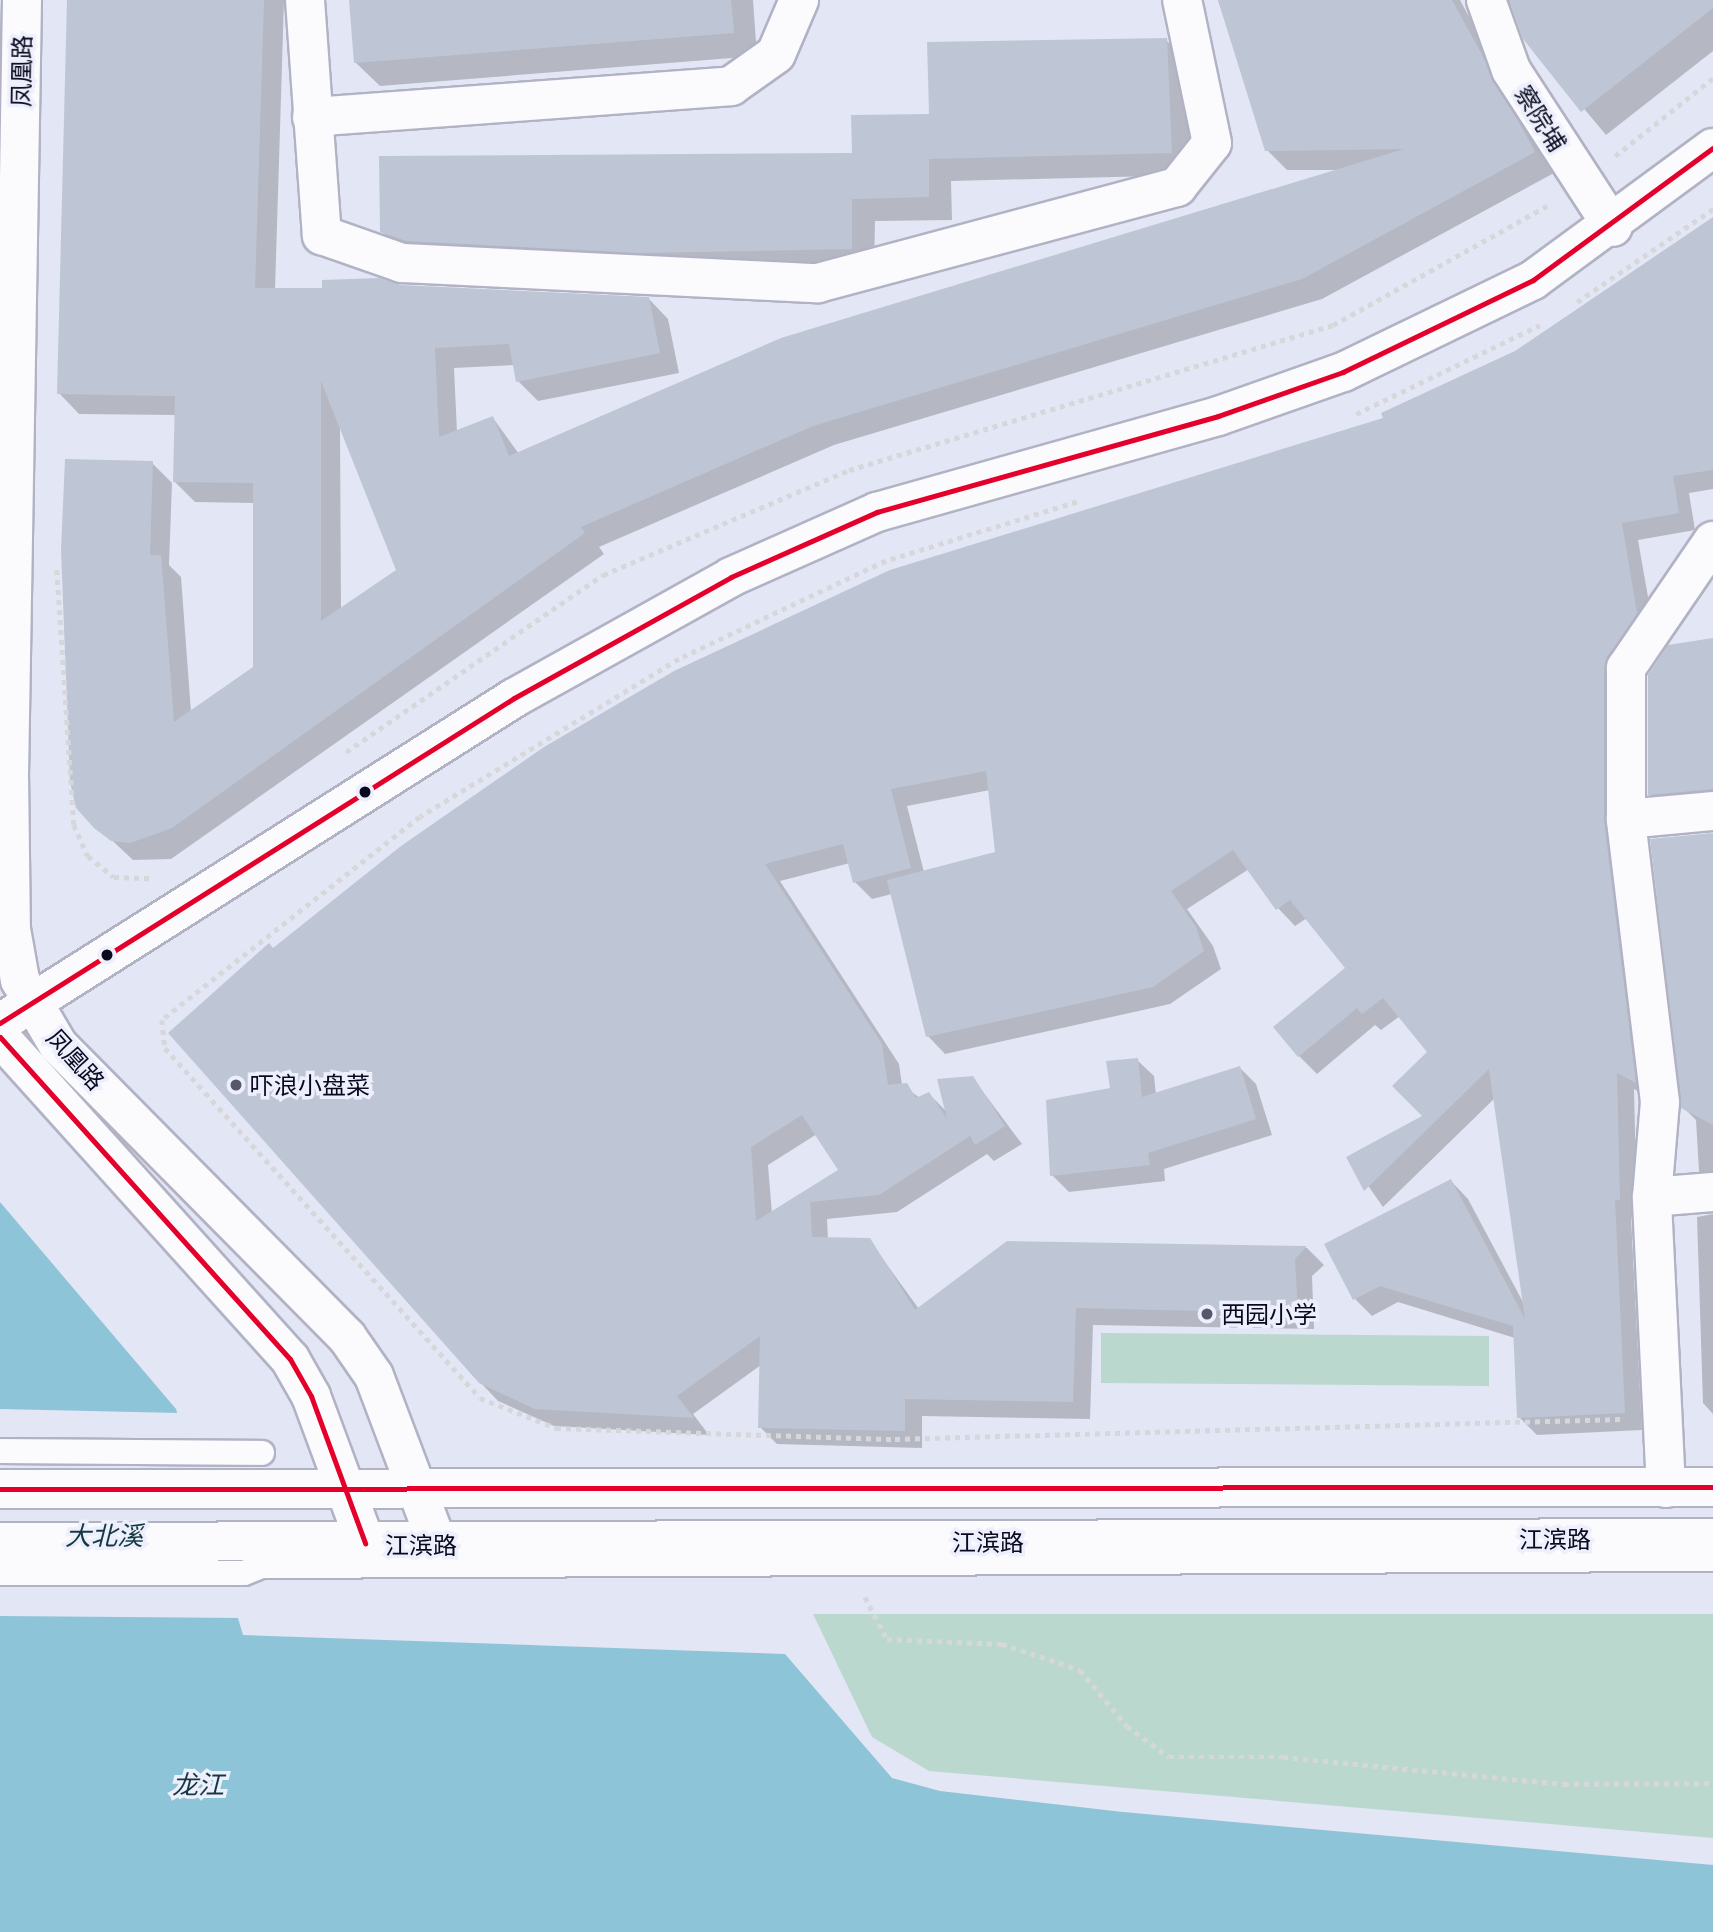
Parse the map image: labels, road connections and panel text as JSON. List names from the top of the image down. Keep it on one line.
{"streets":{"street":["凤凰路","察院埔","江滨路"]},"crossings":[["凤凰路","江滨路"]],"water":["大北溪","龙江"],"places":["吓浪小盘菜","西园小学"]}
